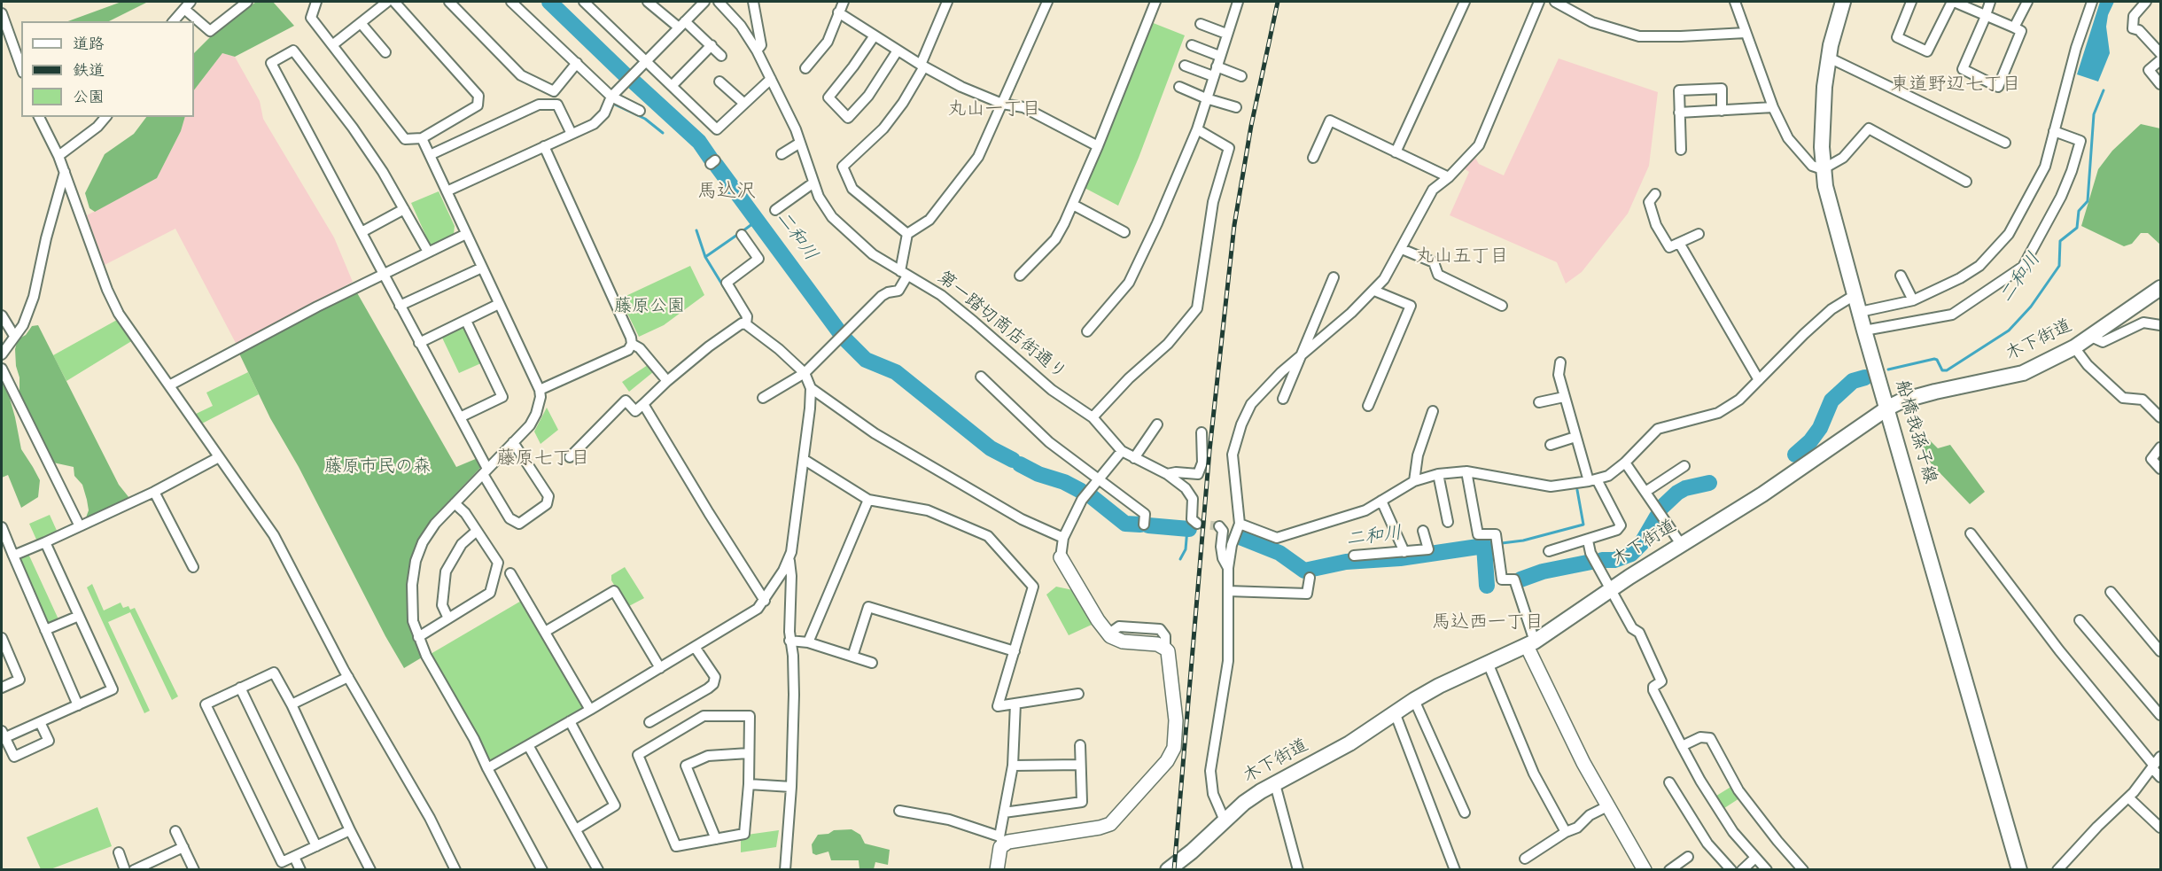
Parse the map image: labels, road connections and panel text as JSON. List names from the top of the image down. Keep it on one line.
{"streets":{"main road":["木下街道","船橋我孫子線"],"street":["第一踏切商店街通り"]},"crossings":[["木下街道","船橋我孫子線"]],"districts":["東道野辺七丁目","丸山一丁目","馬込沢","丸山五丁目","藤原七丁目","馬込西一丁目"],"water":["二和川"],"parks":["藤原公園","藤原市民の森"],"legend":["道路","鉄道","公園"]}
